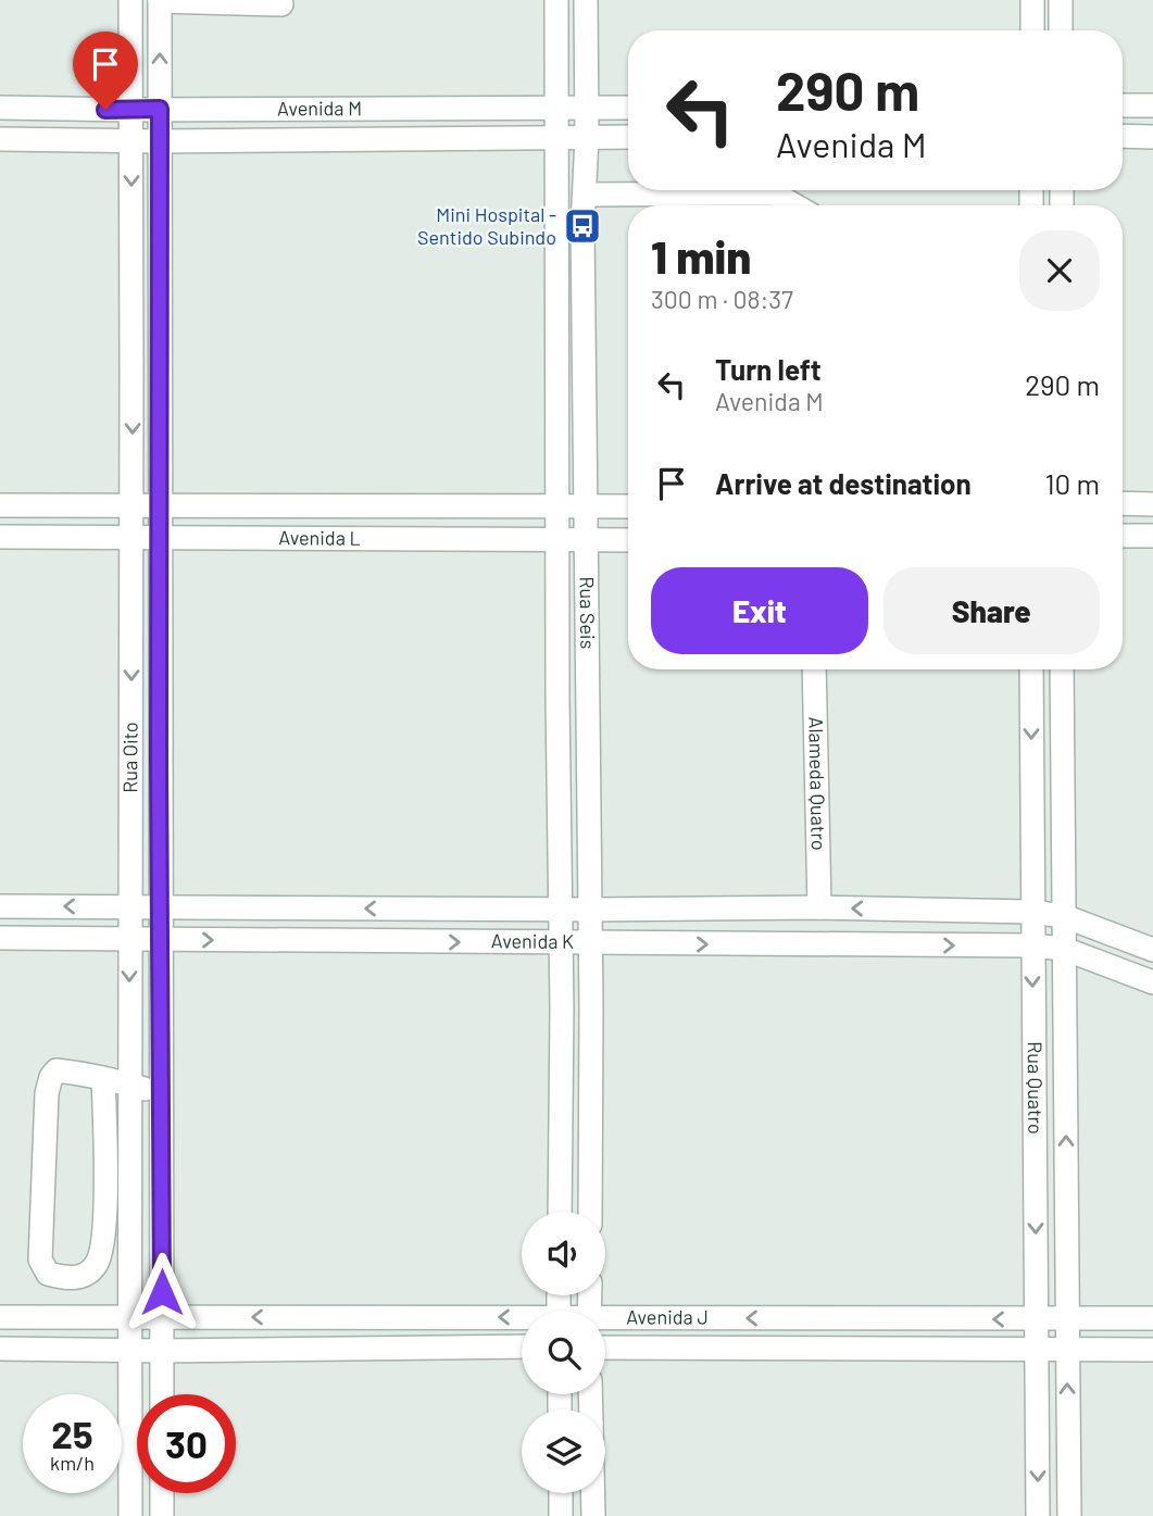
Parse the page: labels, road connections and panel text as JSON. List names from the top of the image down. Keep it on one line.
{"streets":{"street":["Avenida M","Avenida L","Rua Seis","Rua Oito","Alameda Quatro","Avenida K","Rua Quatro","Avenida J"]},"crossings":[["Avenida M","Rua Seis"],["Avenida M","Rua Oito"],["Avenida L","Rua Seis"],["Avenida L","Rua Oito"],["Rua Seis","Avenida K"],["Rua Oito","Avenida K"],["Rua Oito","Avenida J"],["Alameda Quatro","Avenida K"],["Avenida K","Rua Quatro"],["Rua Quatro","Avenida J"]],"places":{"bus stop":["Mini Hospital - Sentido Subindo"]},"page":{"turn":["290 m","Avenida M"],"heading":["1 min","300 m · 08:37"],"list":[{"name":"Turn left","note":"Avenida M","value":"290 m"},{"name":"Arrive at destination","value":"10 m"}],"buttons":["Exit","Share"],"speed":"25 km/h","limit":"30"}}
